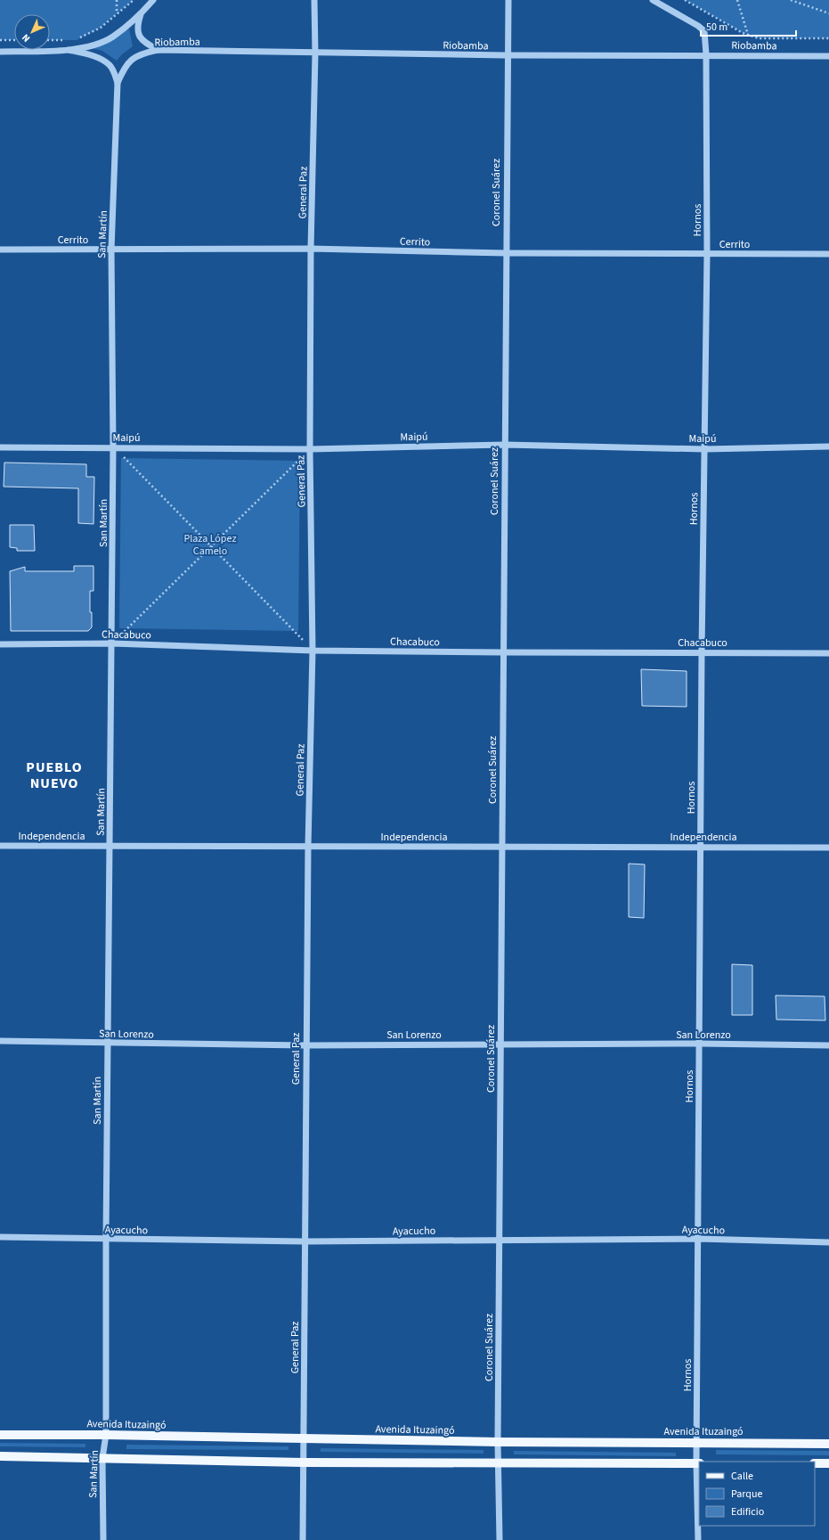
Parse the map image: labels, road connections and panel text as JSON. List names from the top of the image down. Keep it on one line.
{"streets":{"main road":["Avenida Ituzaingó"],"street":["Riobamba","General Paz","Coronel Suárez","Hornos","San Martín","Cerrito","Maipú","Chacabuco","Independencia","San Lorenzo","Ayacucho"]},"crossings":[["Riobamba","General Paz"],["Riobamba","Coronel Suárez"],["Riobamba","Hornos"],["Riobamba","San Martín"],["General Paz","Cerrito"],["General Paz","Maipú"],["General Paz","Chacabuco"],["General Paz","Independencia"],["General Paz","San Lorenzo"],["General Paz","Ayacucho"],["General Paz","Avenida Ituzaingó"],["Coronel Suárez","Cerrito"],["Coronel Suárez","Maipú"],["Coronel Suárez","Chacabuco"],["Coronel Suárez","Independencia"],["Coronel Suárez","San Lorenzo"],["Coronel Suárez","Ayacucho"],["Coronel Suárez","Avenida Ituzaingó"],["Hornos","Cerrito"],["Hornos","Maipú"],["Hornos","Chacabuco"],["Hornos","Independencia"],["Hornos","San Lorenzo"],["Hornos","Ayacucho"],["Hornos","Avenida Ituzaingó"],["San Martín","Cerrito"],["San Martín","Maipú"],["San Martín","Chacabuco"],["San Martín","Independencia"],["San Martín","San Lorenzo"],["San Martín","Ayacucho"],["San Martín","Avenida Ituzaingó"]],"districts":["PUEBLO NUEVO"],"parks":["Plaza López Camelo"],"legend":["Calle","Parque","Edificio"],"scale_bar":"50 m","north":"bottom left"}
